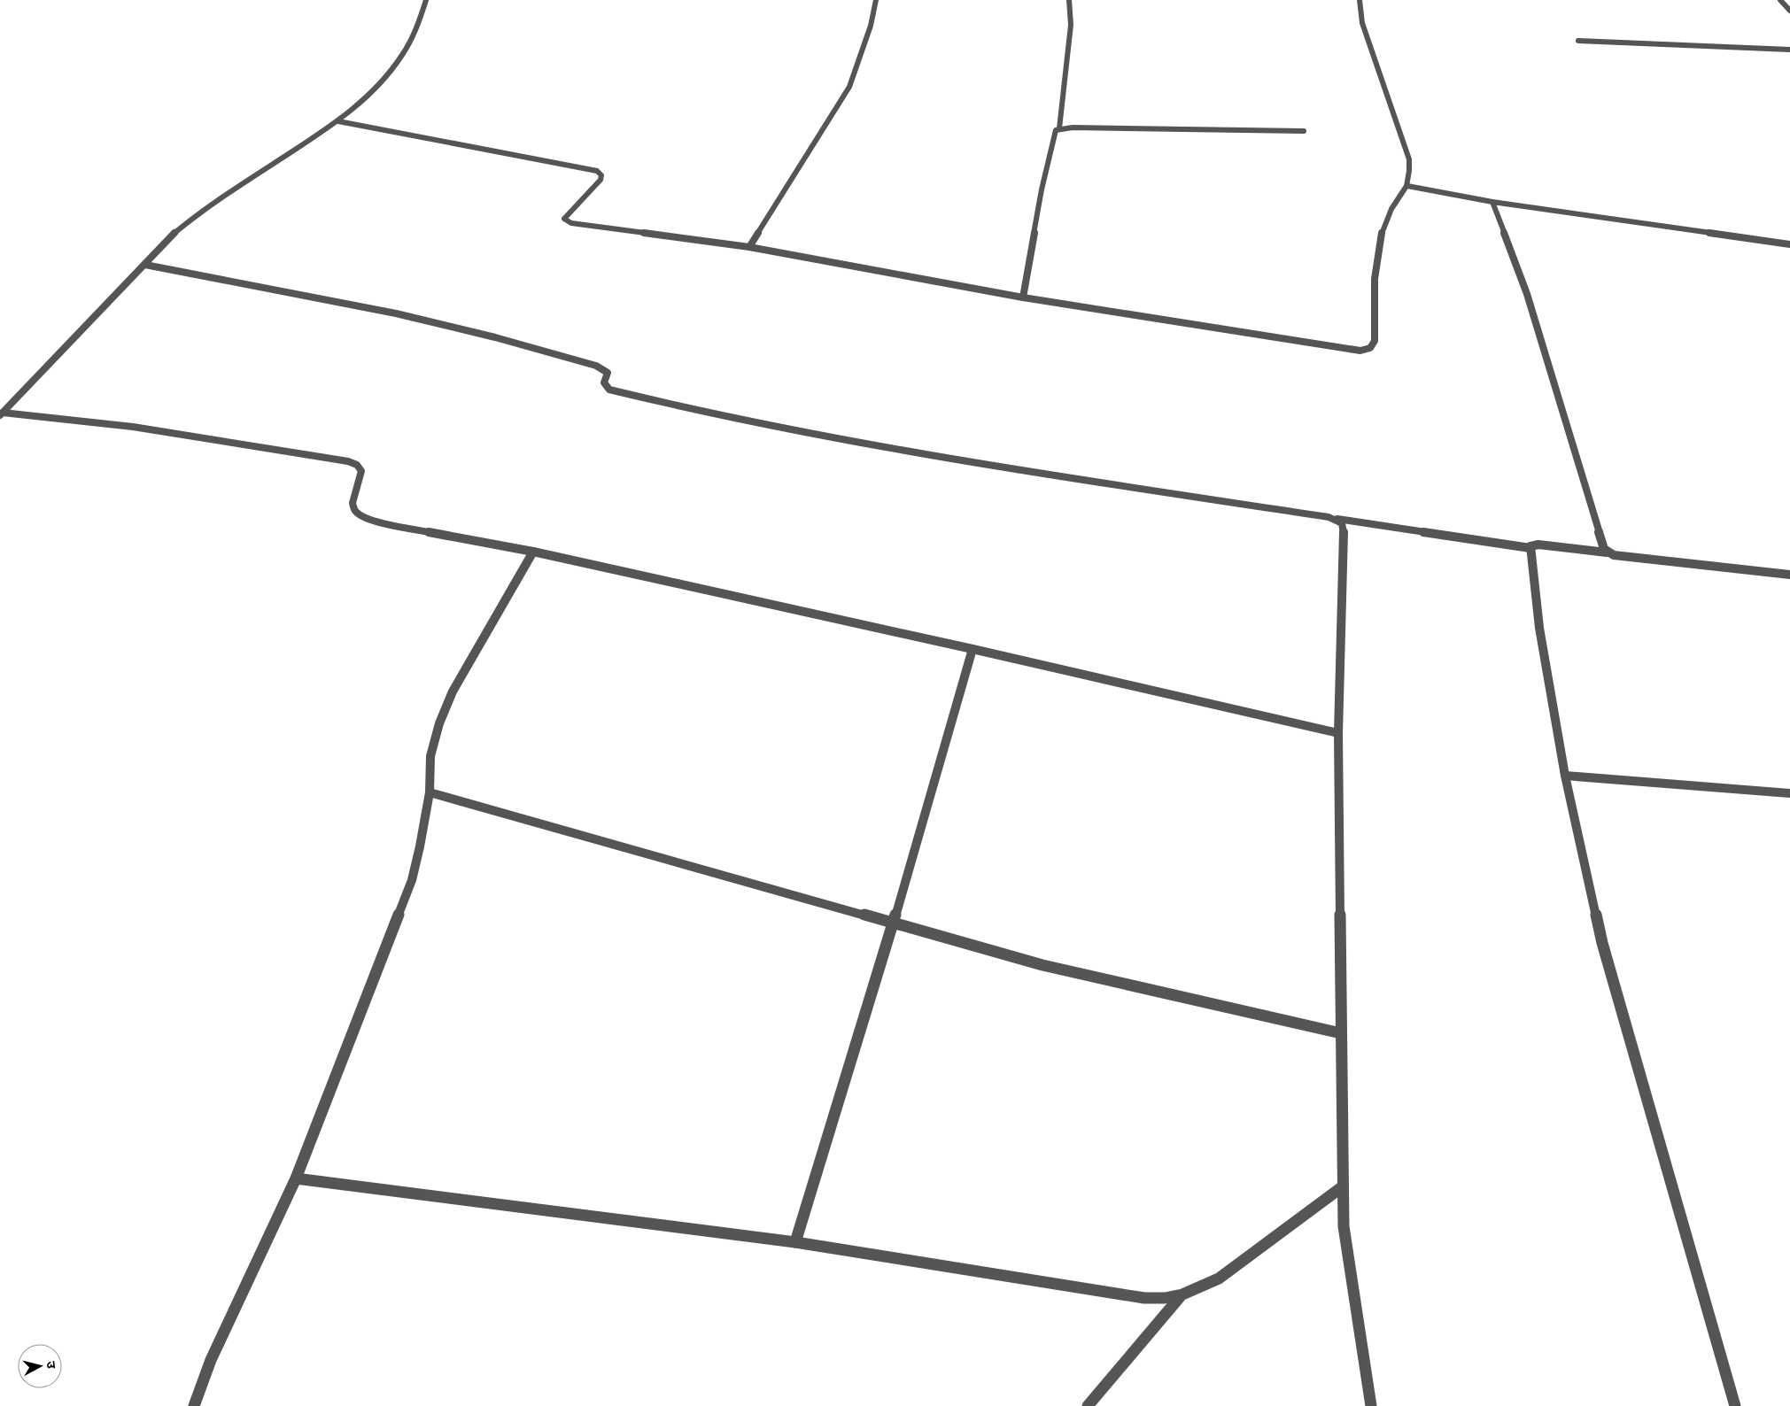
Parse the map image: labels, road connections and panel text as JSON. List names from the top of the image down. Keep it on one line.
{"north":"right"}
